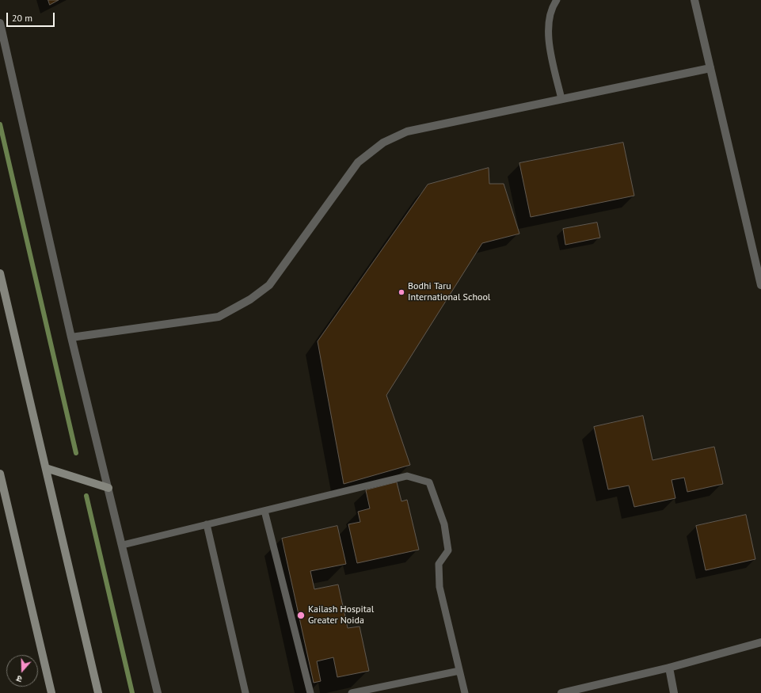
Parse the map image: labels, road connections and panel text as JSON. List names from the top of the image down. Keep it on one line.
{"places":["Bodhi Taru International School","Kailash Hospital Greater Noida"],"scale_bar":"20 m","north":"bottom"}
